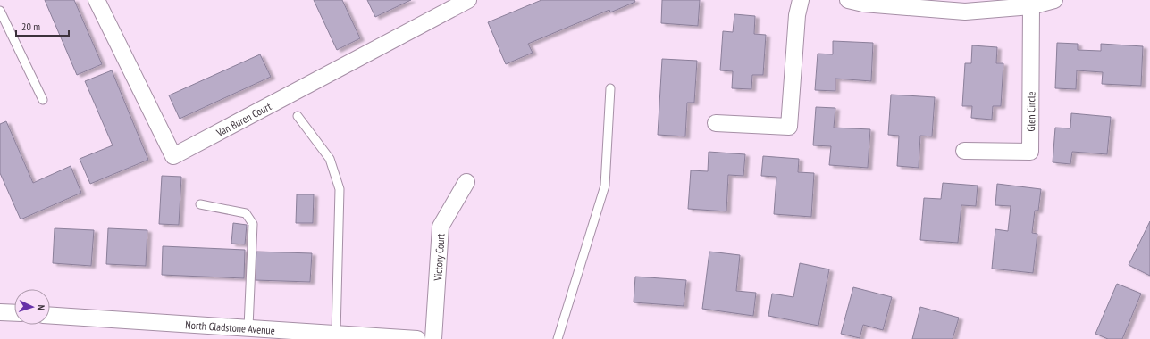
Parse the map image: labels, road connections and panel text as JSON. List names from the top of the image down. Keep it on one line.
{"streets":{"street":["Glen Circle","Van Buren Court","Victory Court","North Gladstone Avenue"]},"scale_bar":"20 m","north":"right"}
